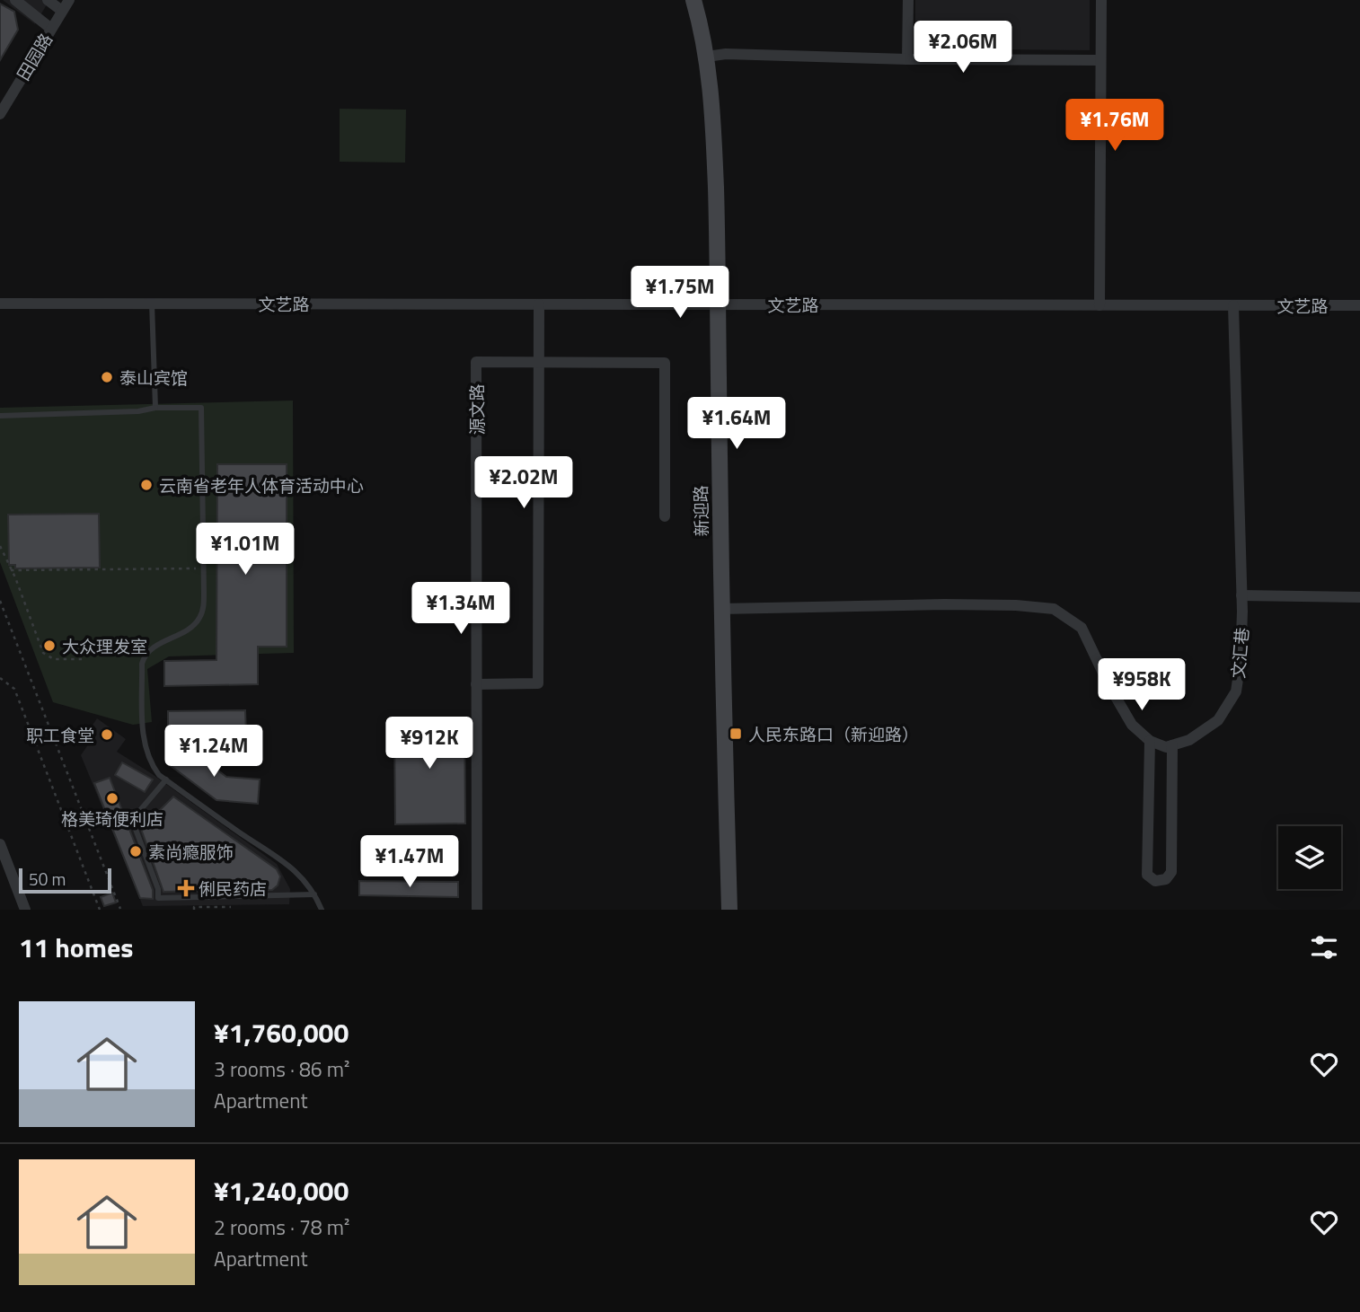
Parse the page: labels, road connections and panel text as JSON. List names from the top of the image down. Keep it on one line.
{"streets":{"street":["田园路","文艺路","源文路","新迎路","文汇巷"]},"crossings":[["文艺路","新迎路"],["文艺路","文汇巷"]],"places":{"other":["泰山宾馆","云南省老年人体育活动中心","大众理发室","职工食堂","格美琦便利店","素尚瘾服饰"],"transit":["人民东路口（新迎路）"],"health":["俐民药店"]},"scale_bar":"50 m","page":{"price":["¥2.06M","¥1.76M","¥1.75M","¥1.64M","¥2.02M","¥1.01M","¥1.34M","¥958K","¥912K","¥1.24M","¥1.47M"],"scale":"50 m","heading":"11 homes","list":[{"name":"¥1,760,000","note":"3 rooms · 86 m² · Apartment"},{"name":"¥1,240,000","note":"2 rooms · 78 m² · Apartment"}]}}
